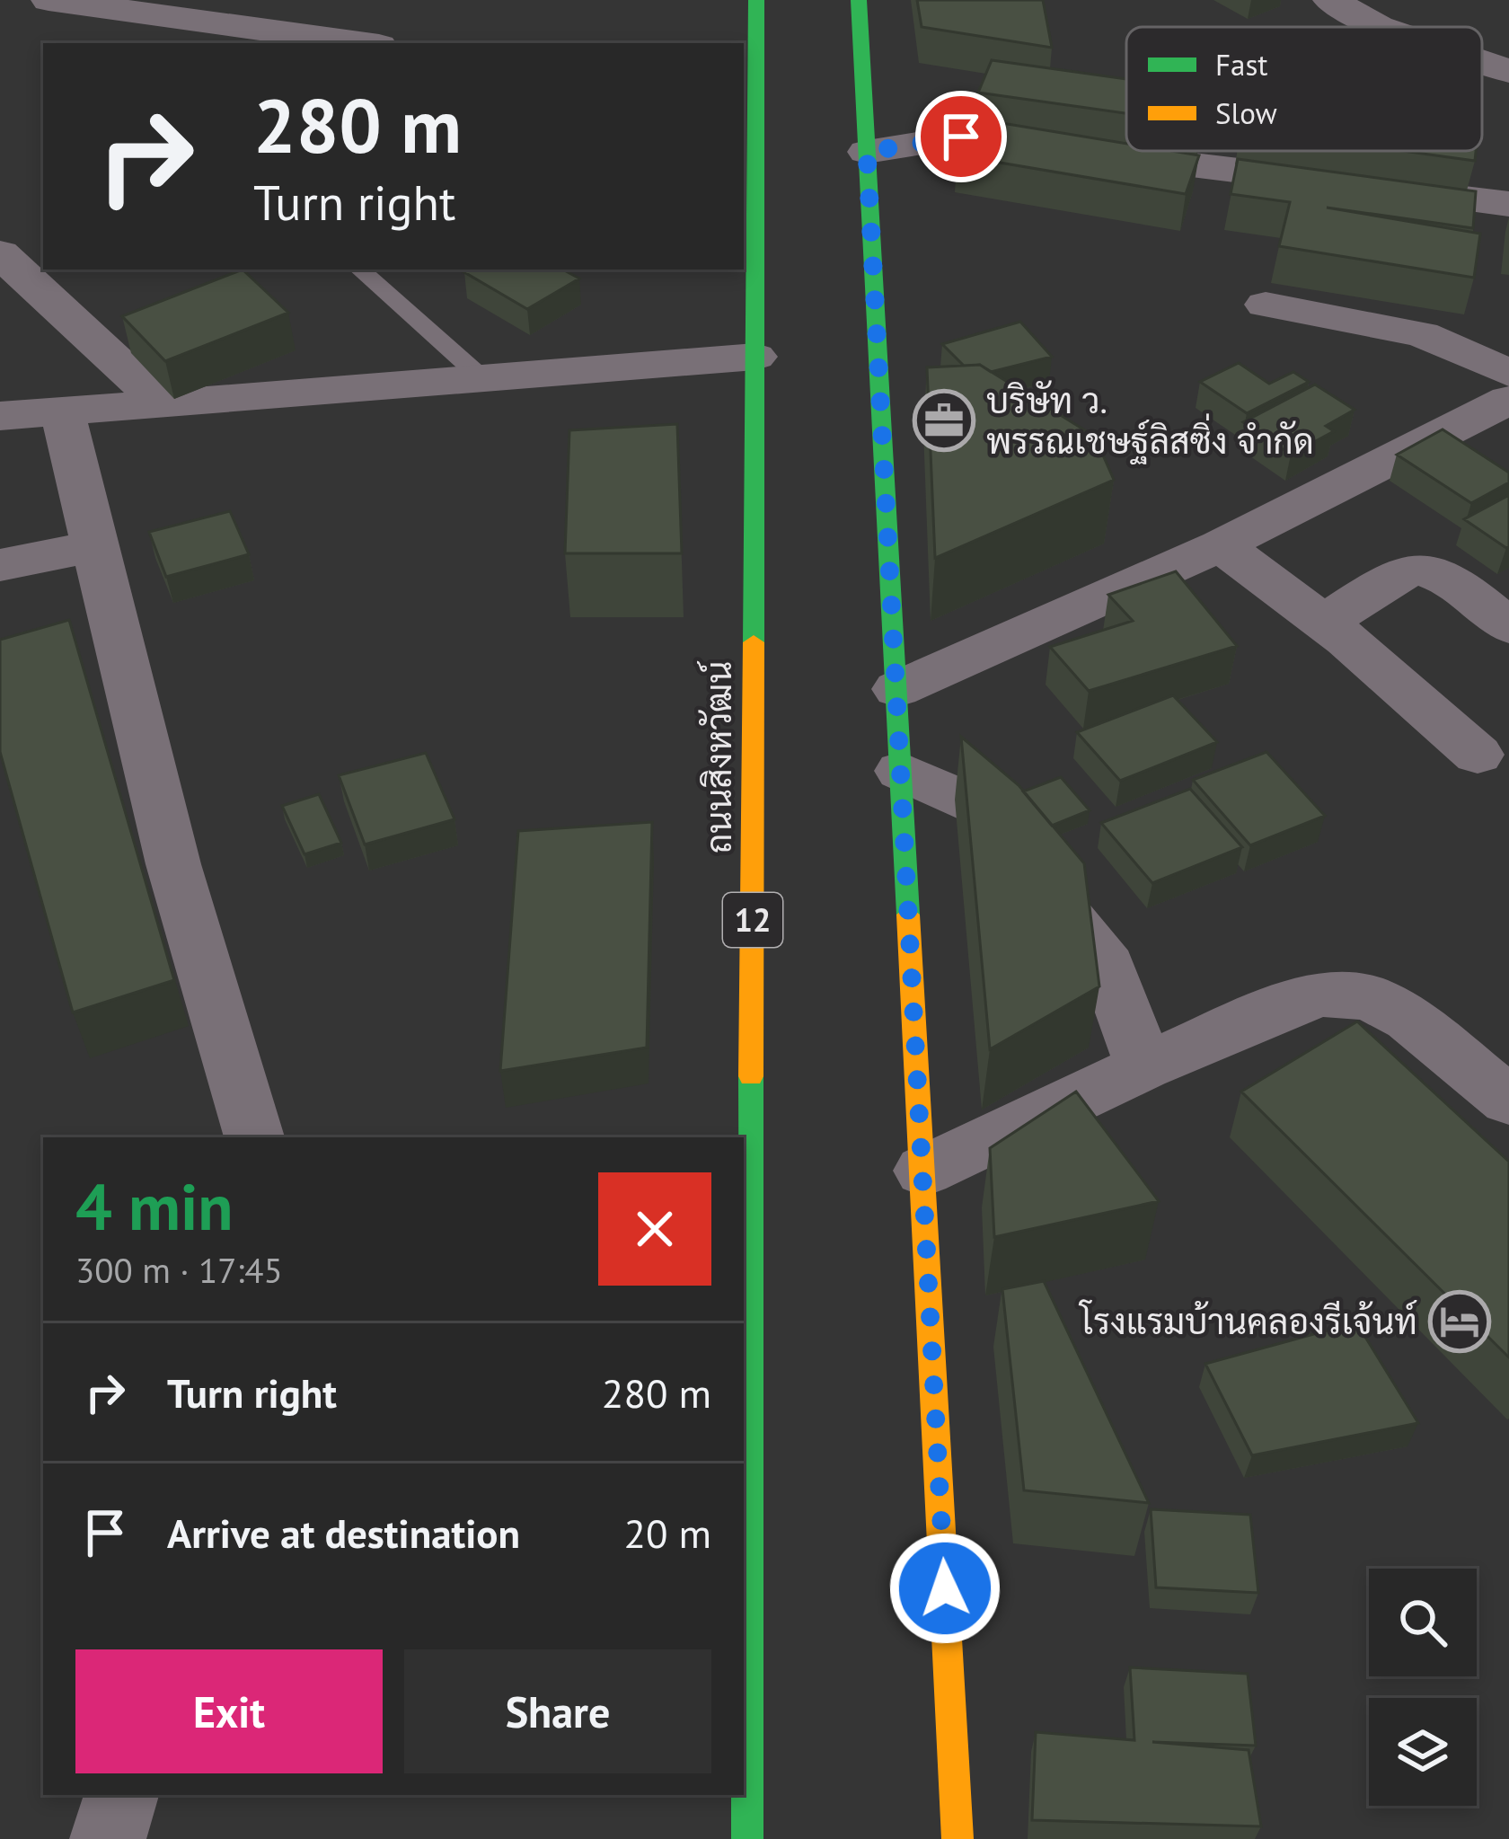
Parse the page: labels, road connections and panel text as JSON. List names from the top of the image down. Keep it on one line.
{"streets":{"main road":["ถนนสิงหวัฒน์","12"]},"places":{"office":["บริษัท ว. พรรณเชษฐ์ลิสซิ่ง จำกัด"],"hotel":["โรงแรมบ้านคลองรีเจ้นท์"]},"legend":["Fast","Slow"],"page":{"turn":["280 m","Turn right"],"heading":["4 min","300 m · 17:45"],"list":[{"name":"Turn right","value":"280 m"},{"name":"Arrive at destination","value":"20 m"}],"buttons":["Exit","Share"]}}
